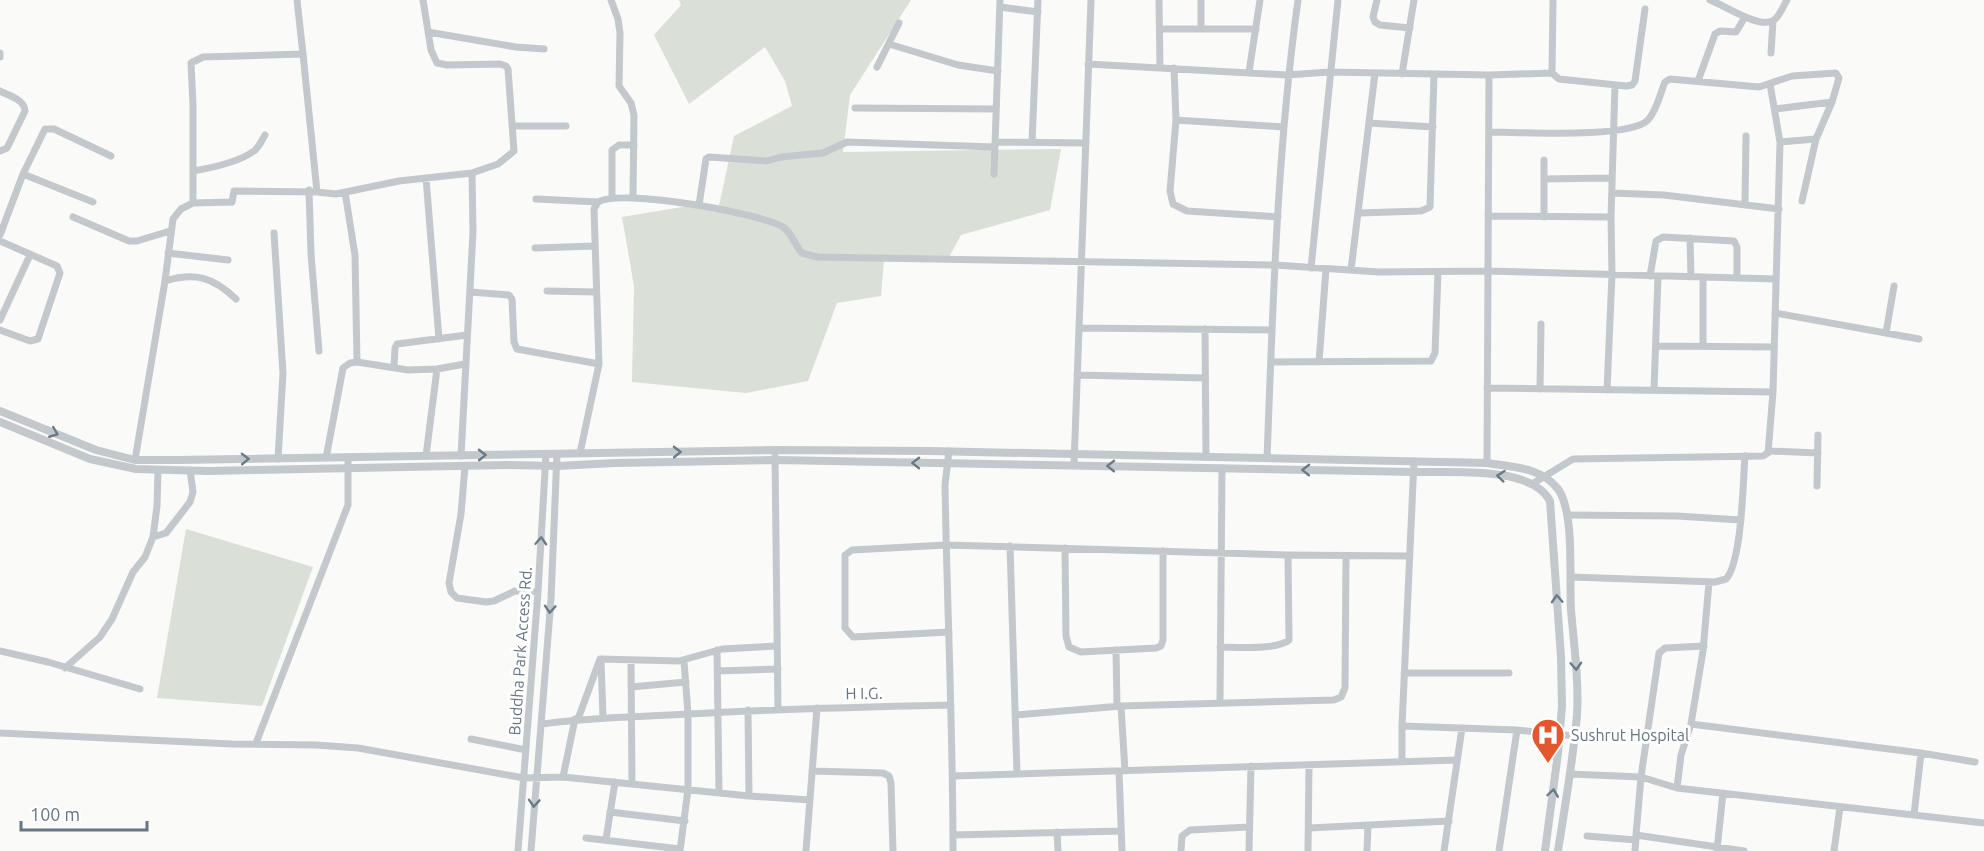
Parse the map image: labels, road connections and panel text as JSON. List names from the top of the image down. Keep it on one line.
{"streets":{"street":["Buddha Park Access Rd.","H I.G."]},"crossings":[["Buddha Park Access Rd.","H I.G."]],"places":{"hospital":["Sushrut Hospital"]},"scale_bar":"100 m"}
